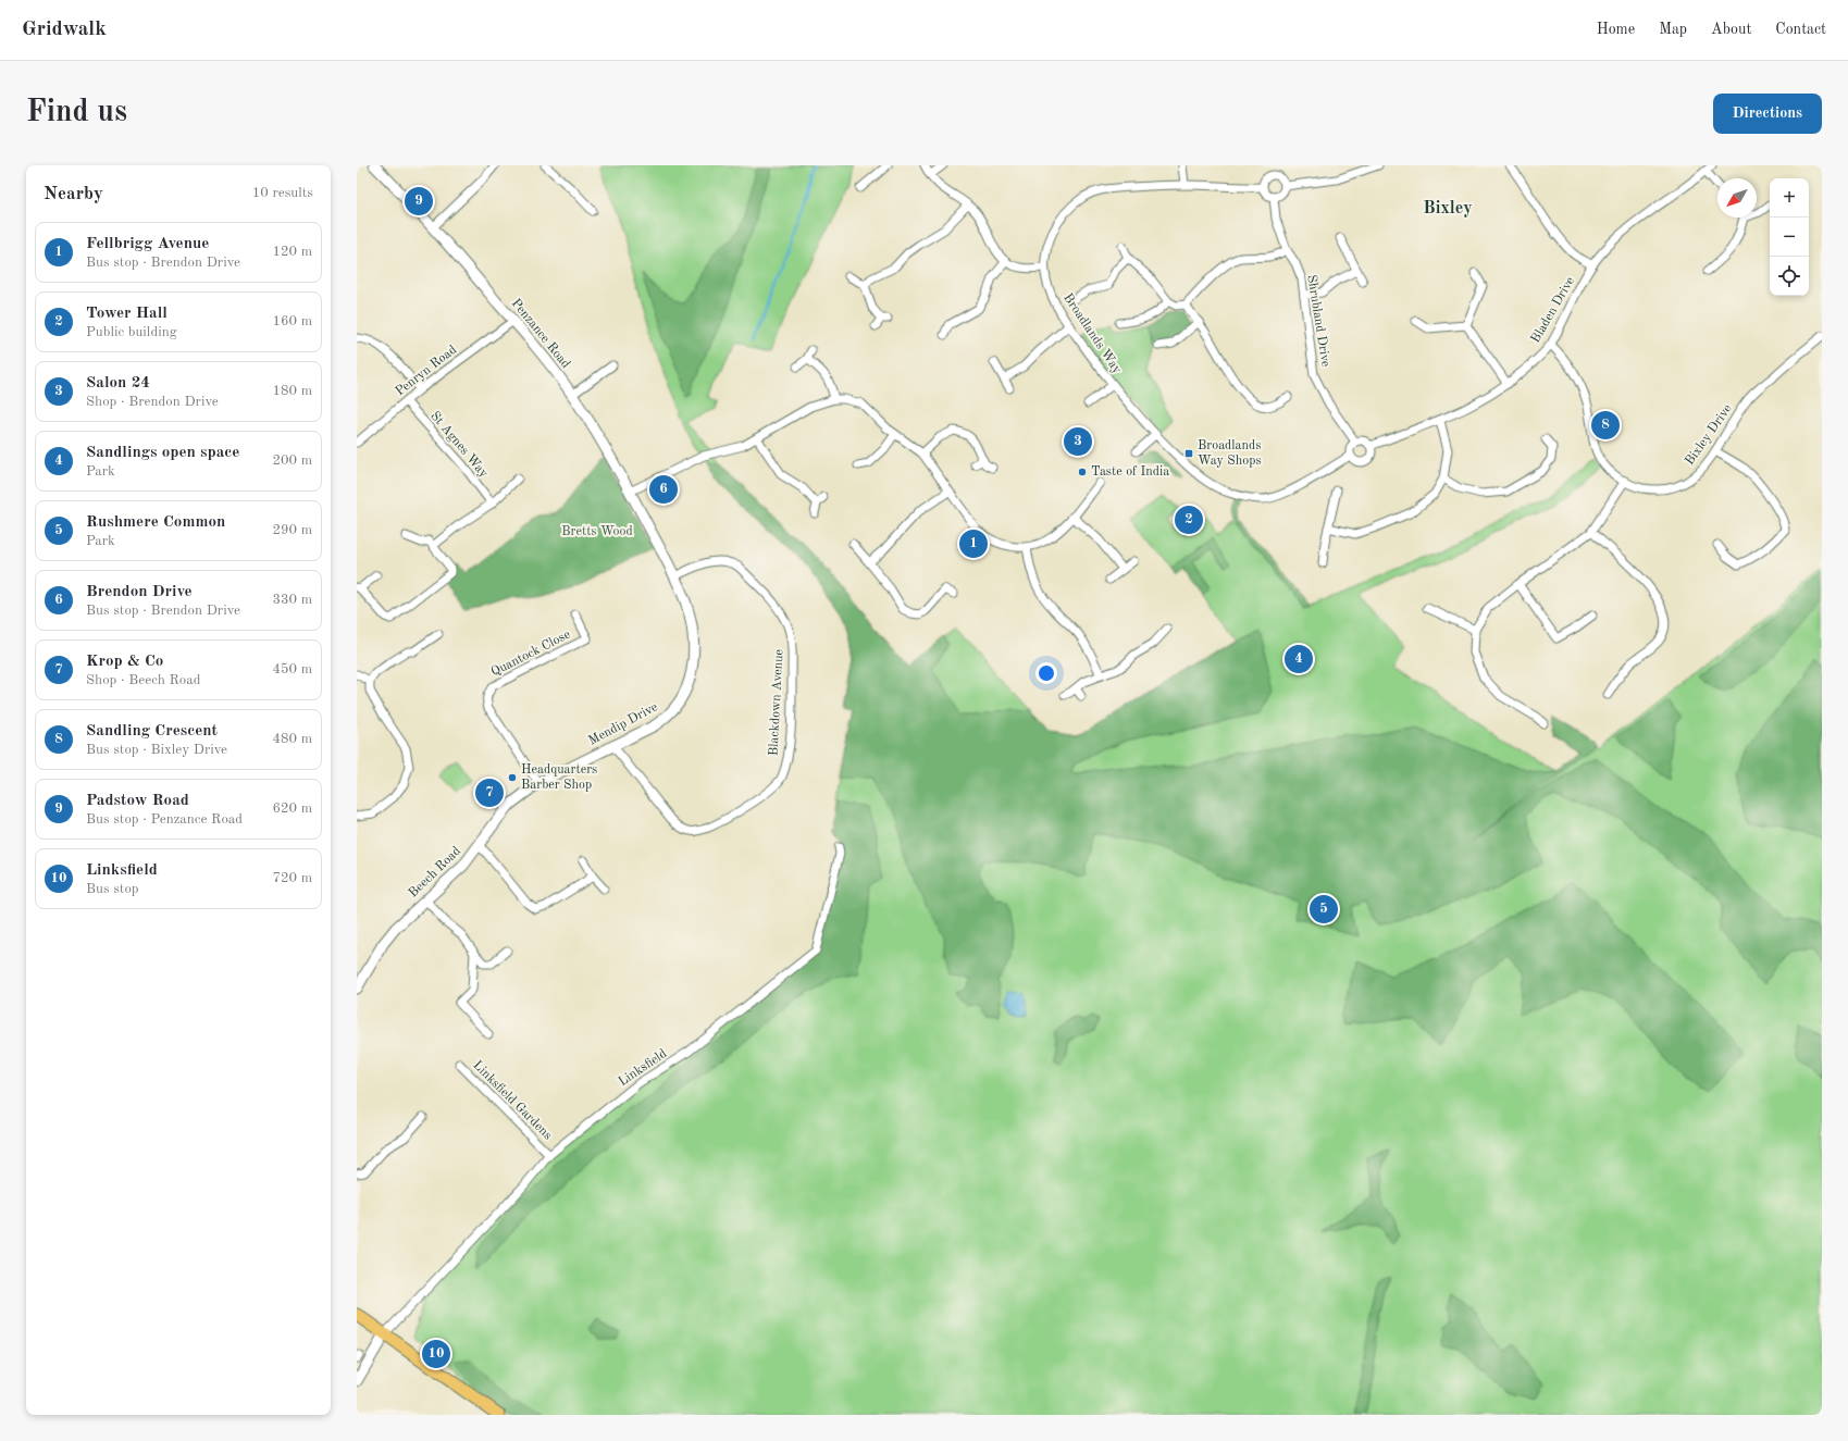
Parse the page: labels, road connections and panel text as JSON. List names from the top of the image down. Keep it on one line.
{"streets":{"street":["Bladen Drive","Shrubland Drive","Penzance Road","Broadlands Way","Penryn Road","Bixley Drive","St Agnes Way","Quantock Close","Blackdown Avenue","Mendip Drive","Beech Road","Linksfield","Linksfield Gardens"]},"crossings":[["Bladen Drive","Shrubland Drive"],["Bladen Drive","Broadlands Way"],["Bladen Drive","Bixley Drive"],["Shrubland Drive","Broadlands Way"],["Penzance Road","Penryn Road"],["Penzance Road","Mendip Drive"],["Penryn Road","St Agnes Way"],["Quantock Close","Mendip Drive"],["Quantock Close","Beech Road"],["Blackdown Avenue","Mendip Drive"],["Mendip Drive","Beech Road"],["Linksfield","Linksfield Gardens"]],"districts":["Bixley"],"parks":["Bretts Wood"],"places":{"transit":["Broadlands Way Shops"],"other":["Taste of India","Headquarters Barber Shop"]},"north":"bottom left","page":{"header":"Gridwalk","nav":["Home","Map","About","Contact"],"buttons":"Directions","title":"Find us","heading":["Nearby","10 results"],"map_buttons":["+","−"],"pins":["9","8","3","6","2","1","4","7","5","10"],"list":[{"mark":"1","name":"Fellbrigg Avenue","note":"Bus stop · Brendon Drive","value":"120 m"},{"mark":"2","name":"Tower Hall","note":"Public building","value":"160 m"},{"mark":"3","name":"Salon 24","note":"Shop · Brendon Drive","value":"180 m"},{"mark":"4","name":"Sandlings open space","note":"Park","value":"200 m"},{"mark":"5","name":"Rushmere Common","note":"Park","value":"290 m"},{"mark":"6","name":"Brendon Drive","note":"Bus stop · Brendon Drive","value":"330 m"},{"mark":"7","name":"Krop & Co","note":"Shop · Beech Road","value":"450 m"},{"mark":"8","name":"Sandling Crescent","note":"Bus stop · Bixley Drive","value":"480 m"},{"mark":"9","name":"Padstow Road","note":"Bus stop · Penzance Road","value":"620 m"},{"mark":"10","name":"Linksfield","note":"Bus stop","value":"720 m"}]}}
